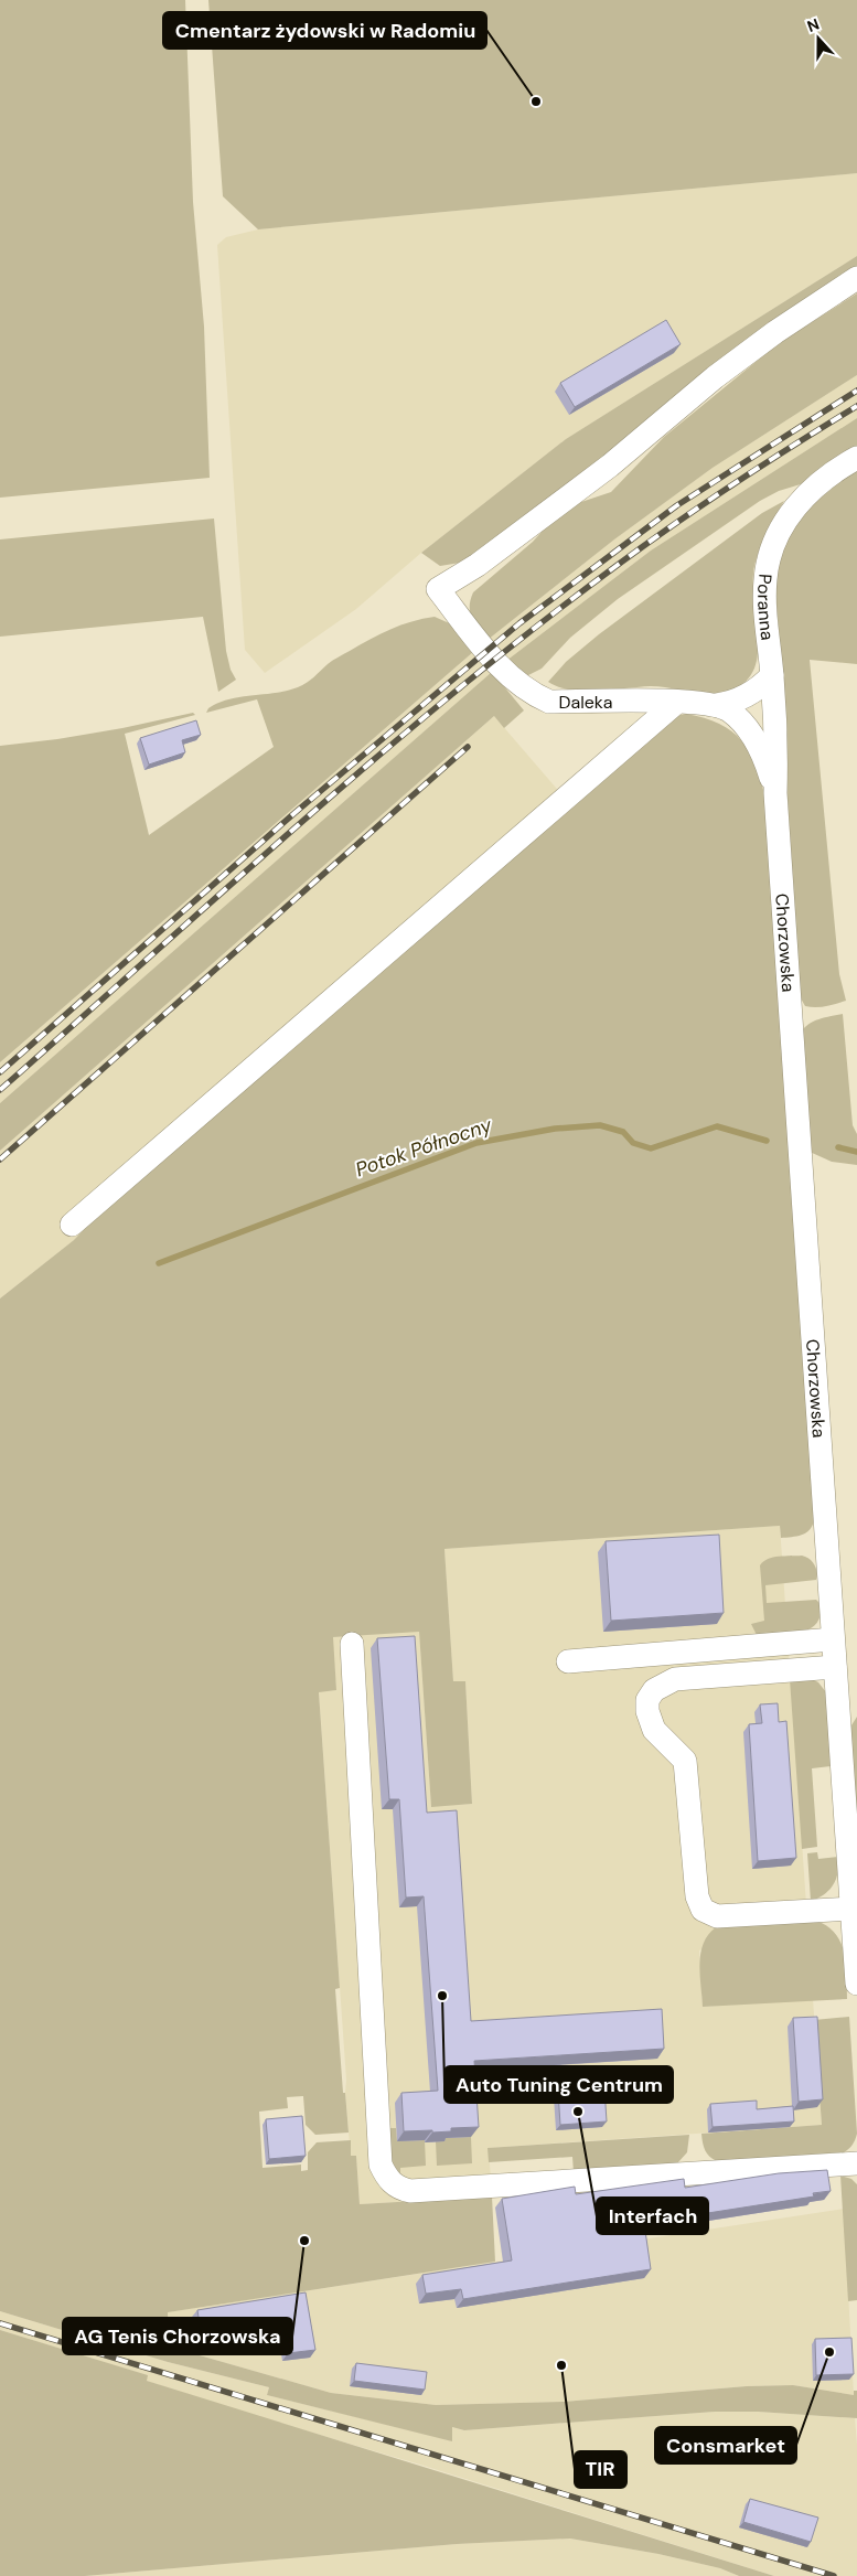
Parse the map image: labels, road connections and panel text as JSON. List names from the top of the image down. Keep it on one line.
{"streets":{"street":["Poranna","Daleka","Chorzowska"]},"crossings":[["Poranna","Daleka"],["Poranna","Chorzowska"]],"water":["Potok Północny"],"places":["Cmentarz żydowski w Radomiu","Auto Tuning Centrum","Interfach","AG Tenis Chorzowska","Consmarket","TIR"],"north":"top"}
